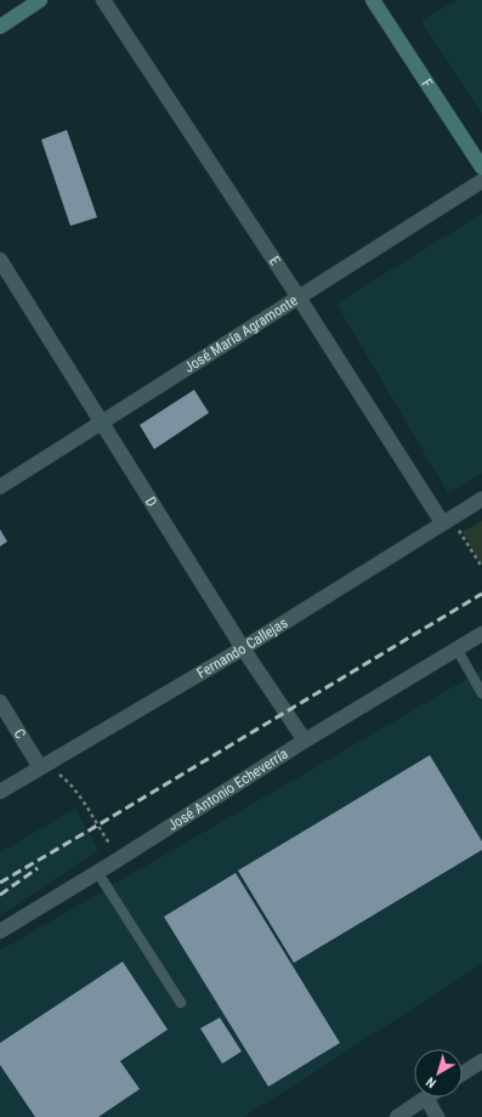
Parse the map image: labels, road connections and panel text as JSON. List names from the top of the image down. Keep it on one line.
{"streets":{"street":["F","E","José María Agramonte","D","Fernando Callejas","C","José Antonio Echeverría"]},"crossings":[["E","José María Agramonte"],["E","Fernando Callejas"],["José María Agramonte","D"],["D","Fernando Callejas"],["D","José Antonio Echeverría"],["Fernando Callejas","C"]],"north":"bottom left"}
